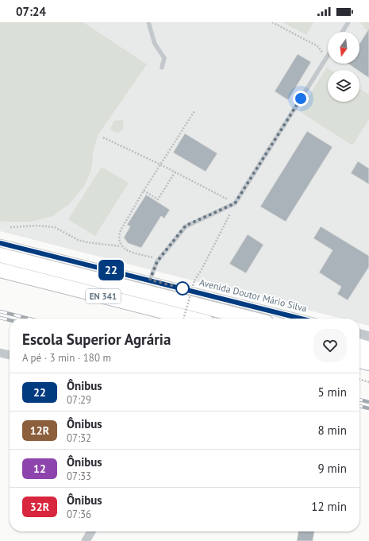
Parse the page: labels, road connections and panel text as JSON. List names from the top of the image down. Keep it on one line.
{"streets":{"highway":["EN 341"],"street":["Avenida Doutor Mário Silva"]},"lines":["bus line 22"],"north":"bottom","page":{"status":"07:24","on_map":"22","heading":["Escola Superior Agrária","A pé · 3 min · 180 m"],"list":[{"mark":"22","name":"Ônibus","note":"07:29","value":"5 min"},{"mark":"12R","name":"Ônibus","note":"07:32","value":"8 min"},{"mark":"12","name":"Ônibus","note":"07:33","value":"9 min"},{"mark":"32R","name":"Ônibus","note":"07:36","value":"12 min"}]}}
